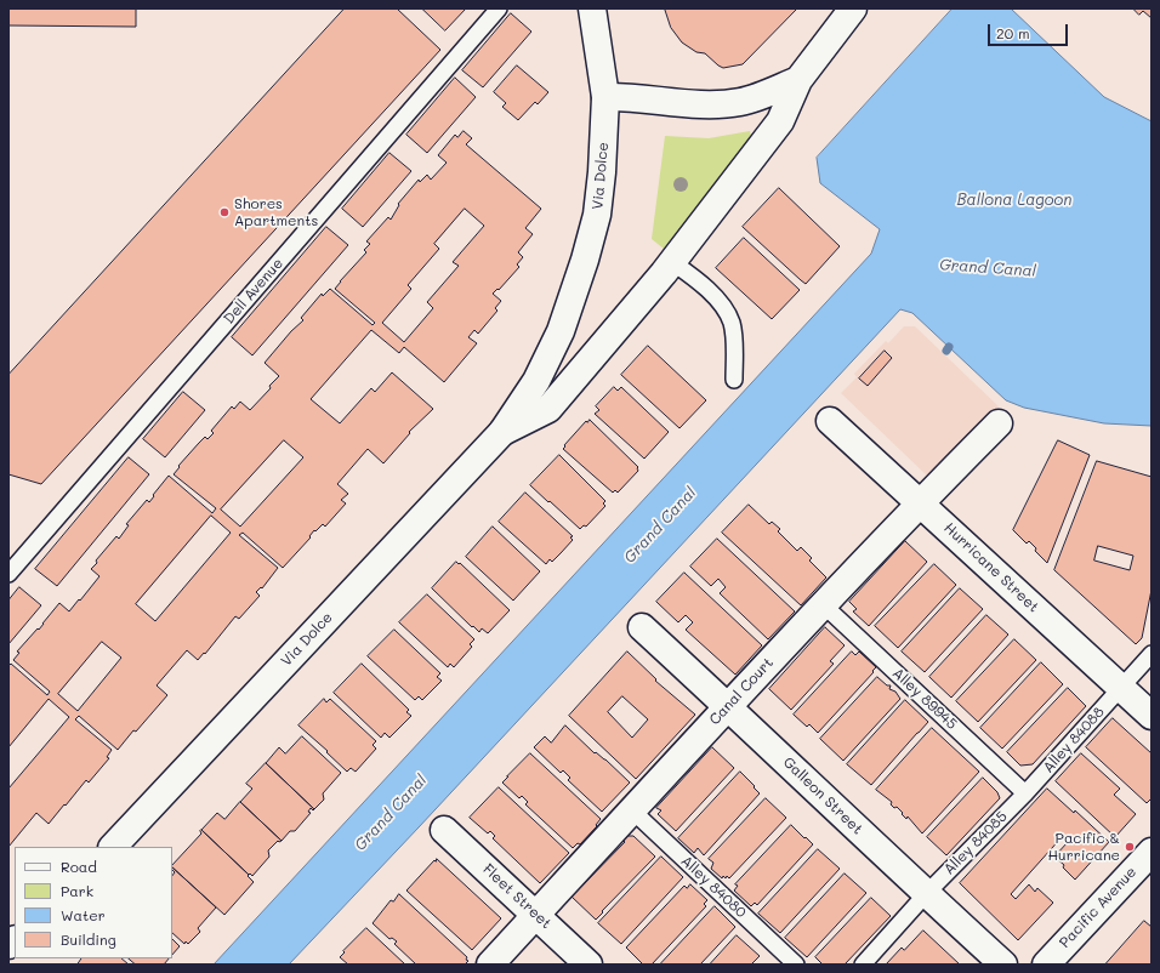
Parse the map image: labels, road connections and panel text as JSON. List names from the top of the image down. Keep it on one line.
{"streets":{"street":["Via Dolce","Hurricane Street","Canal Court","Galleon Street","Fleet Street","Pacific Avenue"],"lane":["Dell Avenue","Alley 89945","Alley 84088","Alley 84085","Alley 84080"]},"crossings":[["Hurricane Street","Canal Court"],["Hurricane Street","Alley 84088"],["Canal Court","Alley 89945"],["Canal Court","Galleon Street"],["Canal Court","Alley 84080"],["Canal Court","Fleet Street"],["Alley 89945","Alley 84088"],["Alley 89945","Alley 84085"],["Alley 84088","Alley 84085"],["Galleon Street","Alley 84085"]],"water":["Ballona Lagoon","Grand Canal"],"places":["Shores Apartments","Pacific & Hurricane"],"legend":["Road","Park","Water","Building"],"scale_bar":"20 m"}
